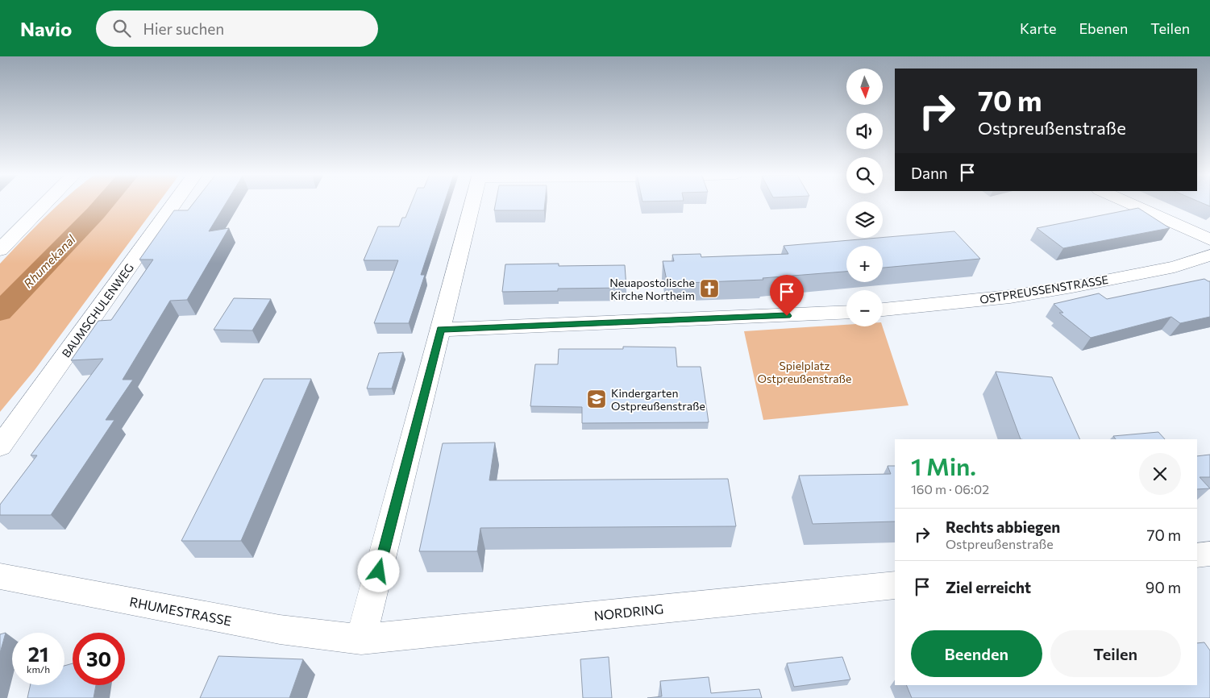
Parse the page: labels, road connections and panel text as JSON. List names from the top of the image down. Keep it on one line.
{"streets":{"street":["OSTPREUSSENSTRASSE","BAUMSCHULENWEG","RHUMESTRASSE","NORDRING"]},"crossings":[["RHUMESTRASSE","NORDRING"]],"water":["Rhumekanal"],"parks":["Spielplatz Ostpreußenstraße"],"places":{"church":["Neuapostolische Kirche Northeim"],"school or university":["Kindergarten Ostpreußenstraße"]},"north":"bottom","page":{"header":"Navio","search":"Hier suchen","nav":["Karte","Ebenen","Teilen"],"map_buttons":["+","−"],"turn":["70 m","Ostpreußenstraße"],"then":"Dann","heading":["1 Min.","160 m · 06:02"],"list":[{"name":"Rechts abbiegen","note":"Ostpreußenstraße","value":"70 m"},{"name":"Ziel erreicht","value":"90 m"}],"buttons":["Beenden","Teilen"],"speed":"21 km/h","limit":"30"}}
